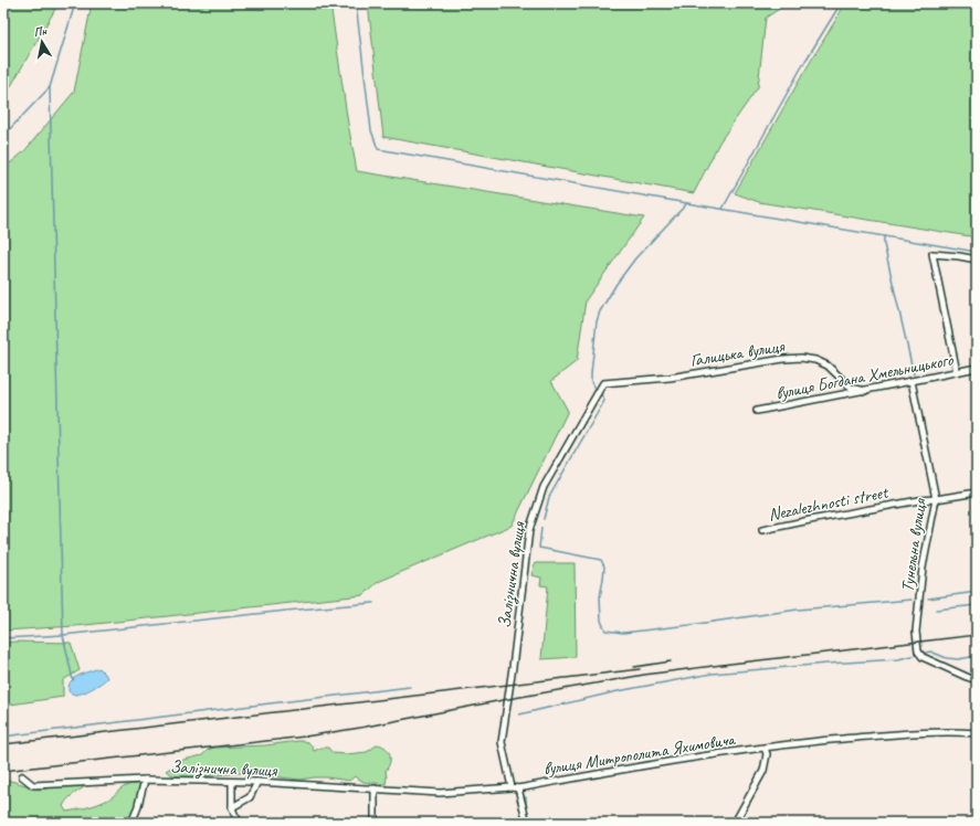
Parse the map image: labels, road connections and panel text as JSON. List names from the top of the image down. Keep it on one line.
{"streets":{"street":["Галицька вулиця","вулиця Богдана Хмельницького","Nezalezhnosti street","Тунельна вулиця","Залізнична вулиця","вулиця Митрополита Яхимовича"]},"crossings":[["Галицька вулиця","вулиця Богдана Хмельницького"],["Галицька вулиця","Залізнична вулиця"],["вулиця Богдана Хмельницького","Тунельна вулиця"],["Nezalezhnosti street","Тунельна вулиця"],["Залізнична вулиця","вулиця Митрополита Яхимовича"]],"north":"top"}
